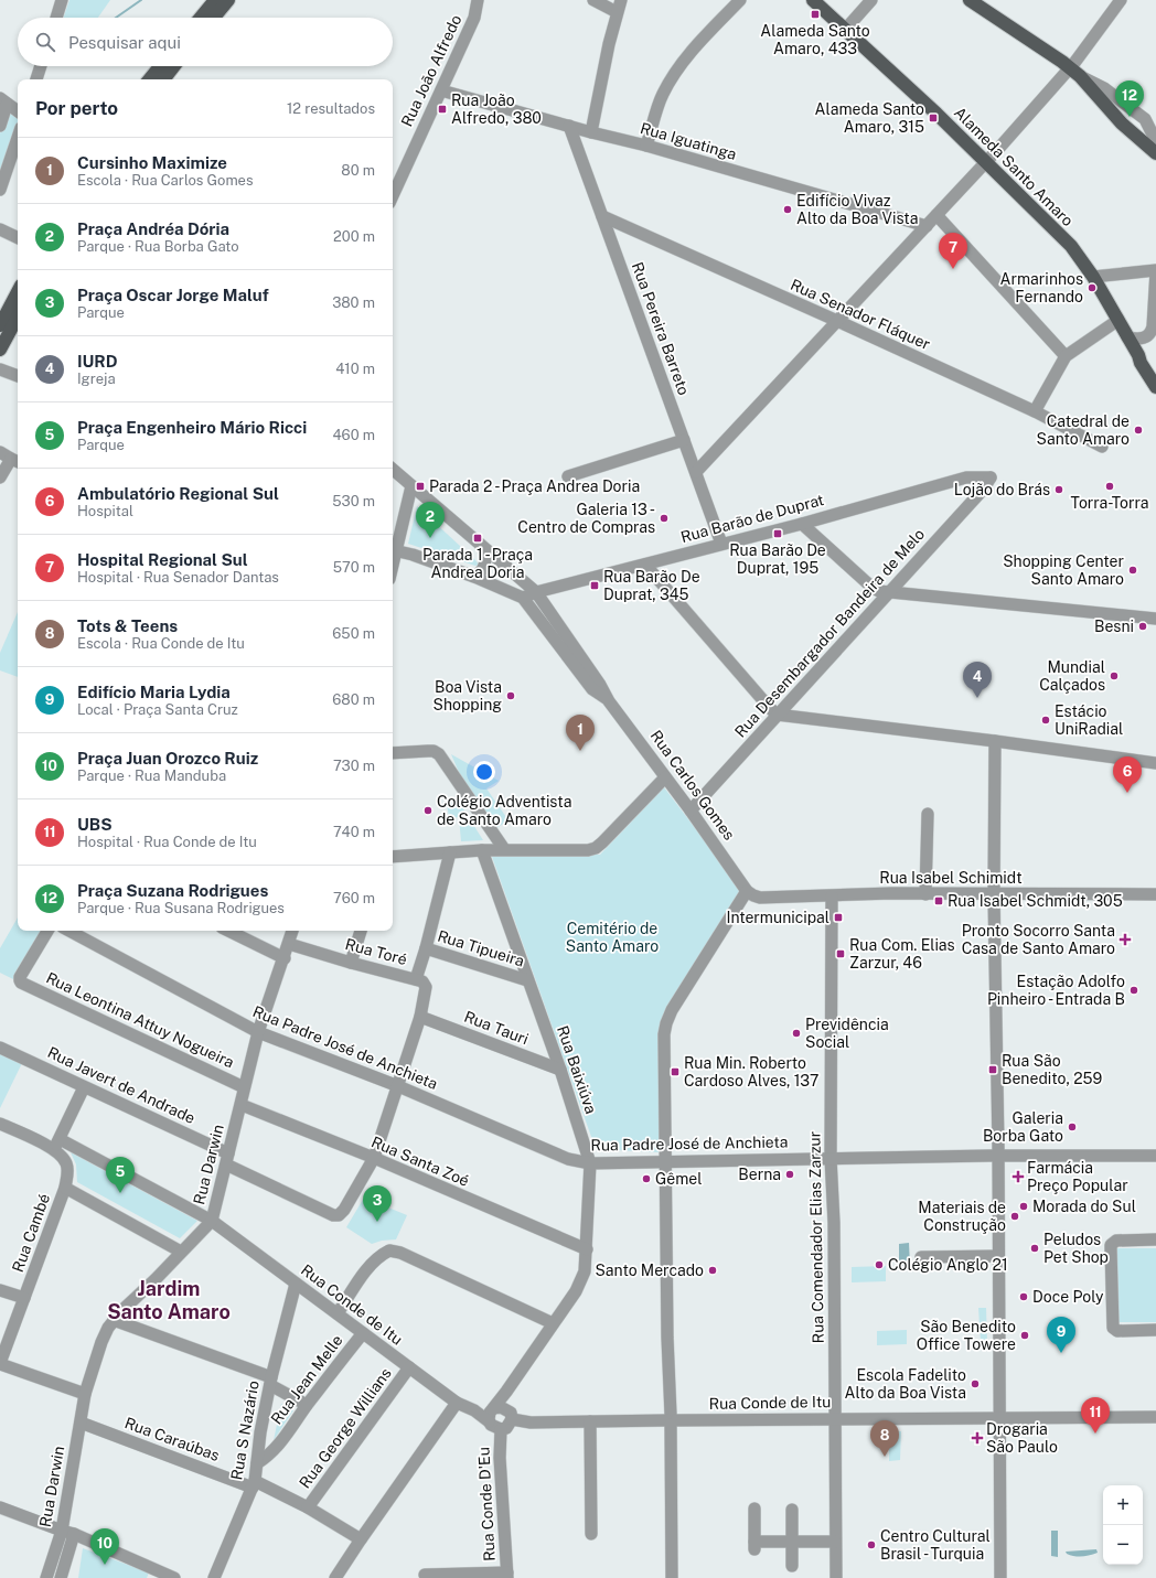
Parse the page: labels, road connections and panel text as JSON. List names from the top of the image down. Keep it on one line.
{"streets":{"main road":["Alameda Santo Amaro"],"street":["Rua João Alfredo","Rua Iguatinga","Rua Senador Fláquer","Rua Pereira Barreto","Rua Barão de Duprat","Rua Desembargador Bandeira de Melo","Rua Carlos Gomes","Rua Isabel Schimidt","Rua Tipueira","Rua Toré","Rua Leontina Attuy Nogueira","Rua Tauri","Rua Padre José de Anchieta","Rua Baixiúva","Rua Javert de Andrade","Rua Santa Zoé","Rua Darwin","Rua Cambé","Rua Comendador Elias Zarzur","Rua Conde de Itu","Rua Jean Melle","Rua George Willians","Rua S Nazário","Rua Caraúbas","Rua Conde D'Eu"]},"crossings":[["Rua João Alfredo","Rua Iguatinga"],["Rua Iguatinga","Rua Pereira Barreto"],["Rua Senador Fláquer","Rua Pereira Barreto"],["Rua Pereira Barreto","Rua Barão de Duprat"],["Rua Barão de Duprat","Rua Desembargador Bandeira de Melo"],["Rua Barão de Duprat","Rua Carlos Gomes"],["Rua Desembargador Bandeira de Melo","Rua Carlos Gomes"],["Rua Carlos Gomes","Rua Isabel Schimidt"],["Rua Isabel Schimidt","Rua Comendador Elias Zarzur"],["Rua Tipueira","Rua Baixiúva"],["Rua Toré","Rua Tauri"],["Rua Toré","Rua Darwin"],["Rua Leontina Attuy Nogueira","Rua Darwin"],["Rua Tauri","Rua Baixiúva"],["Rua Padre José de Anchieta","Rua Baixiúva"],["Rua Padre José de Anchieta","Rua Darwin"],["Rua Padre José de Anchieta","Rua Comendador Elias Zarzur"],["Rua Baixiúva","Rua Santa Zoé"],["Rua Javert de Andrade","Rua Santa Zoé"],["Rua Javert de Andrade","Rua Darwin"],["Rua Santa Zoé","Rua Darwin"],["Rua Darwin","Rua Conde de Itu"],["Rua Darwin","Rua Caraúbas"],["Rua Cambé","Rua Conde de Itu"],["Rua Comendador Elias Zarzur","Rua Conde de Itu"],["Rua Conde de Itu","Rua Jean Melle"],["Rua Conde de Itu","Rua George Willians"],["Rua Conde de Itu","Rua S Nazário"],["Rua Conde de Itu","Rua Conde D'Eu"],["Rua Jean Melle","Rua S Nazário"],["Rua George Willians","Rua Caraúbas"],["Rua S Nazário","Rua Caraúbas"]],"districts":["Jardim Santo Amaro"],"parks":["Cemitério de Santo Amaro"],"places":{"transit":["Alameda Santo Amaro, 433","Rua João Alfredo, 380","Alameda Santo Amaro, 315","Parada 2 - Praça Andrea Doria","Rua Barão De Duprat, 195","Parada 1 - Praça Andrea Doria","Rua Barão De Duprat, 345","Rua Isabel Schmidt, 305","Intermunicipal","Rua Com. Elias Zarzur, 46","Rua São Benedito, 259","Rua Min. Roberto Cardoso Alves, 137"],"other":["Edifício Vivaz Alto da Boa Vista","Armarinhos Fernando","Catedral de Santo Amaro","Torra-Torra","Lojão do Brás","Galeria 13 - Centro de Compras","Shopping Center Santo Amaro","Besni","Mundial Calçados","Boa Vista Shopping","Estácio UniRadial","Colégio Adventista de Santo Amaro","Estação Adolfo Pinheiro - Entrada B","Previdência Social","Galeria Borba Gato","Berna","Gêmel","Morada do Sul","Materiais de Construção","Peludos Pet Shop","Colégio Anglo 21","Santo Mercado","Doce Poly","São Benedito Office Towere","Escola Fadelito Alto da Boa Vista","Centro Cultural Brasil - Turquia"],"health":["Pronto Socorro Santa Casa de Santo Amaro","Farmácia Preço Popular","Drogaria São Paulo"]},"page":{"search":"Pesquisar aqui","heading":["Por perto","12 resultados"],"pins":["12","7","2","4","1","6","5","3","9","11","8","10"],"list":[{"mark":"1","name":"Cursinho Maximize","note":"Escola · Rua Carlos Gomes","value":"80 m"},{"mark":"2","name":"Praça Andréa Dória","note":"Parque · Rua Borba Gato","value":"200 m"},{"mark":"3","name":"Praça Oscar Jorge Maluf","note":"Parque","value":"380 m"},{"mark":"4","name":"IURD","note":"Igreja","value":"410 m"},{"mark":"5","name":"Praça Engenheiro Mário Ricci","note":"Parque","value":"460 m"},{"mark":"6","name":"Ambulatório Regional Sul","note":"Hospital","value":"530 m"},{"mark":"7","name":"Hospital Regional Sul","note":"Hospital · Rua Senador Dantas","value":"570 m"},{"mark":"8","name":"Tots & Teens","note":"Escola · Rua Conde de Itu","value":"650 m"},{"mark":"9","name":"Edifício Maria Lydia","note":"Local · Praça Santa Cruz","value":"680 m"},{"mark":"10","name":"Praça Juan Orozco Ruiz","note":"Parque · Rua Manduba","value":"730 m"},{"mark":"11","name":"UBS","note":"Hospital · Rua Conde de Itu","value":"740 m"},{"mark":"12","name":"Praça Suzana Rodrigues","note":"Parque · Rua Susana Rodrigues","value":"760 m"}],"map_buttons":["+","−"]}}
